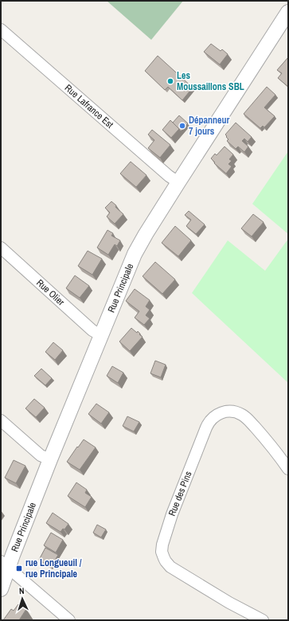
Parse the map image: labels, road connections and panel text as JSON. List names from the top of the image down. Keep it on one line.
{"streets":{"street":["Rue Lafrance Est","Rue Principale","Rue Olier","Rue des Pins"]},"crossings":[["Rue Lafrance Est","Rue Principale"],["Rue Principale","Rue Olier"]],"places":{"other":["Les Moussaillons SBL","Dépanneur 7 jours"],"transit":["rue Longueuil / rue Principale"]},"north":"top"}
